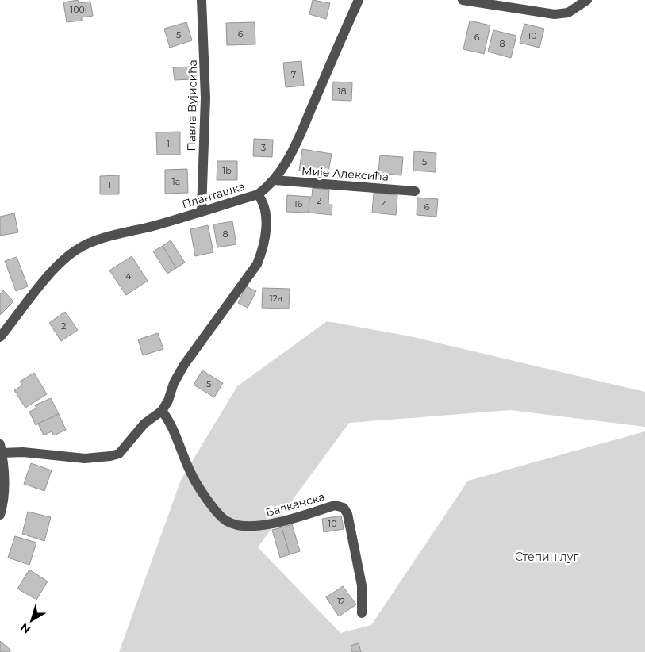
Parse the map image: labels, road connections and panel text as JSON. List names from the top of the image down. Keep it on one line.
{"streets":{"street":["Павла Вујисића","Мије Алексића","Планташка","Балканска"]},"crossings":[["Павла Вујисића","Планташка"],["Мије Алексића","Планташка"]],"parks":["Степин луг"],"house_numbers":["100i","6","5","10","6","8","7","18","1","3","5","1b","1a","1","2","16","4","6","8","4","12a","2","5","10","12"],"north":"bottom left"}
